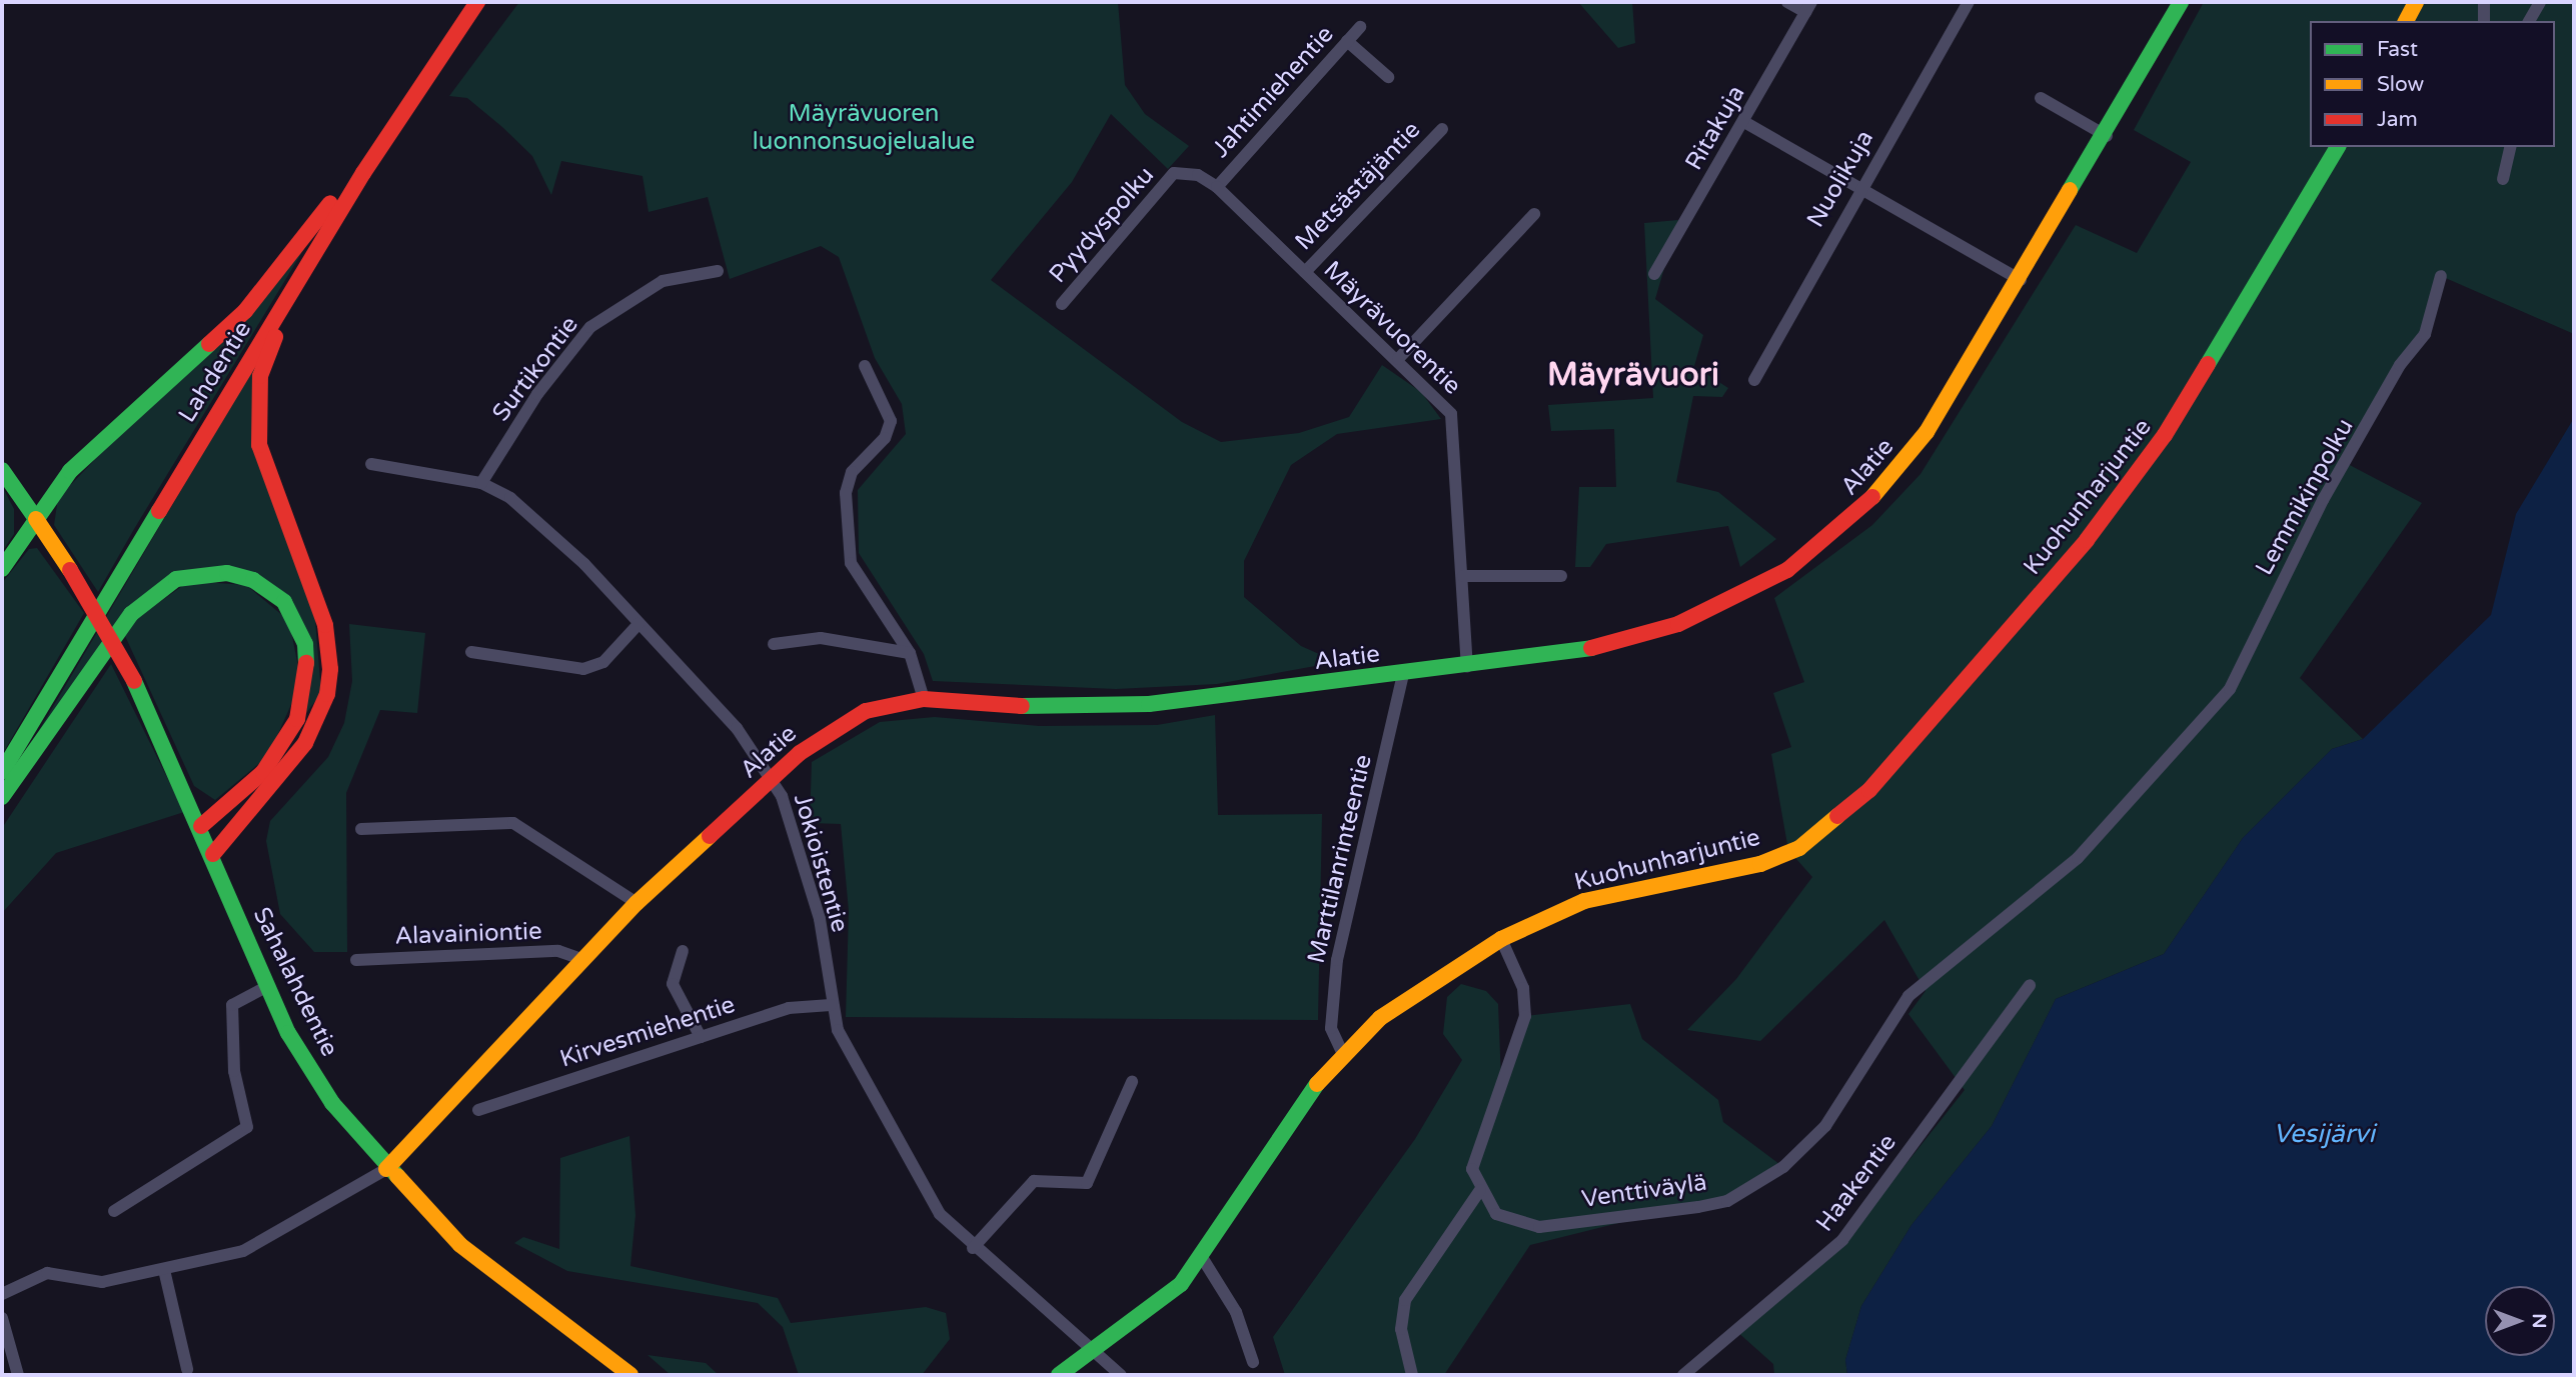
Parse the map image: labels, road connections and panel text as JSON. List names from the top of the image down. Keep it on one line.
{"streets":{"main road":["Lahdentie","Alatie","Kuohunharjuntie","Sahalahdentie"],"street":["Jahtimiehentie","Ritakuja","Nuolikuja","Metsästäjäntie","Pyydyspolku","Mäyrävuorentie","Surtikontie","Lemmikinpolku","Marttilanrinteentie","Jokioistentie","Alavainiontie","Kirvesmiehentie","Haakentie","Venttiväylä"]},"crossings":[["Jahtimiehentie","Mäyrävuorentie"],["Metsästäjäntie","Mäyrävuorentie"],["Pyydyspolku","Mäyrävuorentie"],["Mäyrävuorentie","Alatie"],["Surtikontie","Jokioistentie"],["Alatie","Marttilanrinteentie"],["Alatie","Jokioistentie"],["Alatie","Alavainiontie"],["Alatie","Sahalahdentie"],["Kuohunharjuntie","Marttilanrinteentie"],["Kuohunharjuntie","Jokioistentie"],["Lemmikinpolku","Venttiväylä"],["Jokioistentie","Kirvesmiehentie"]],"districts":["Mäyrävuori"],"water":["Vesijärvi"],"parks":["Mäyrävuoren luonnonsuojelualue"],"legend":["Fast","Slow","Jam"],"north":"right"}
